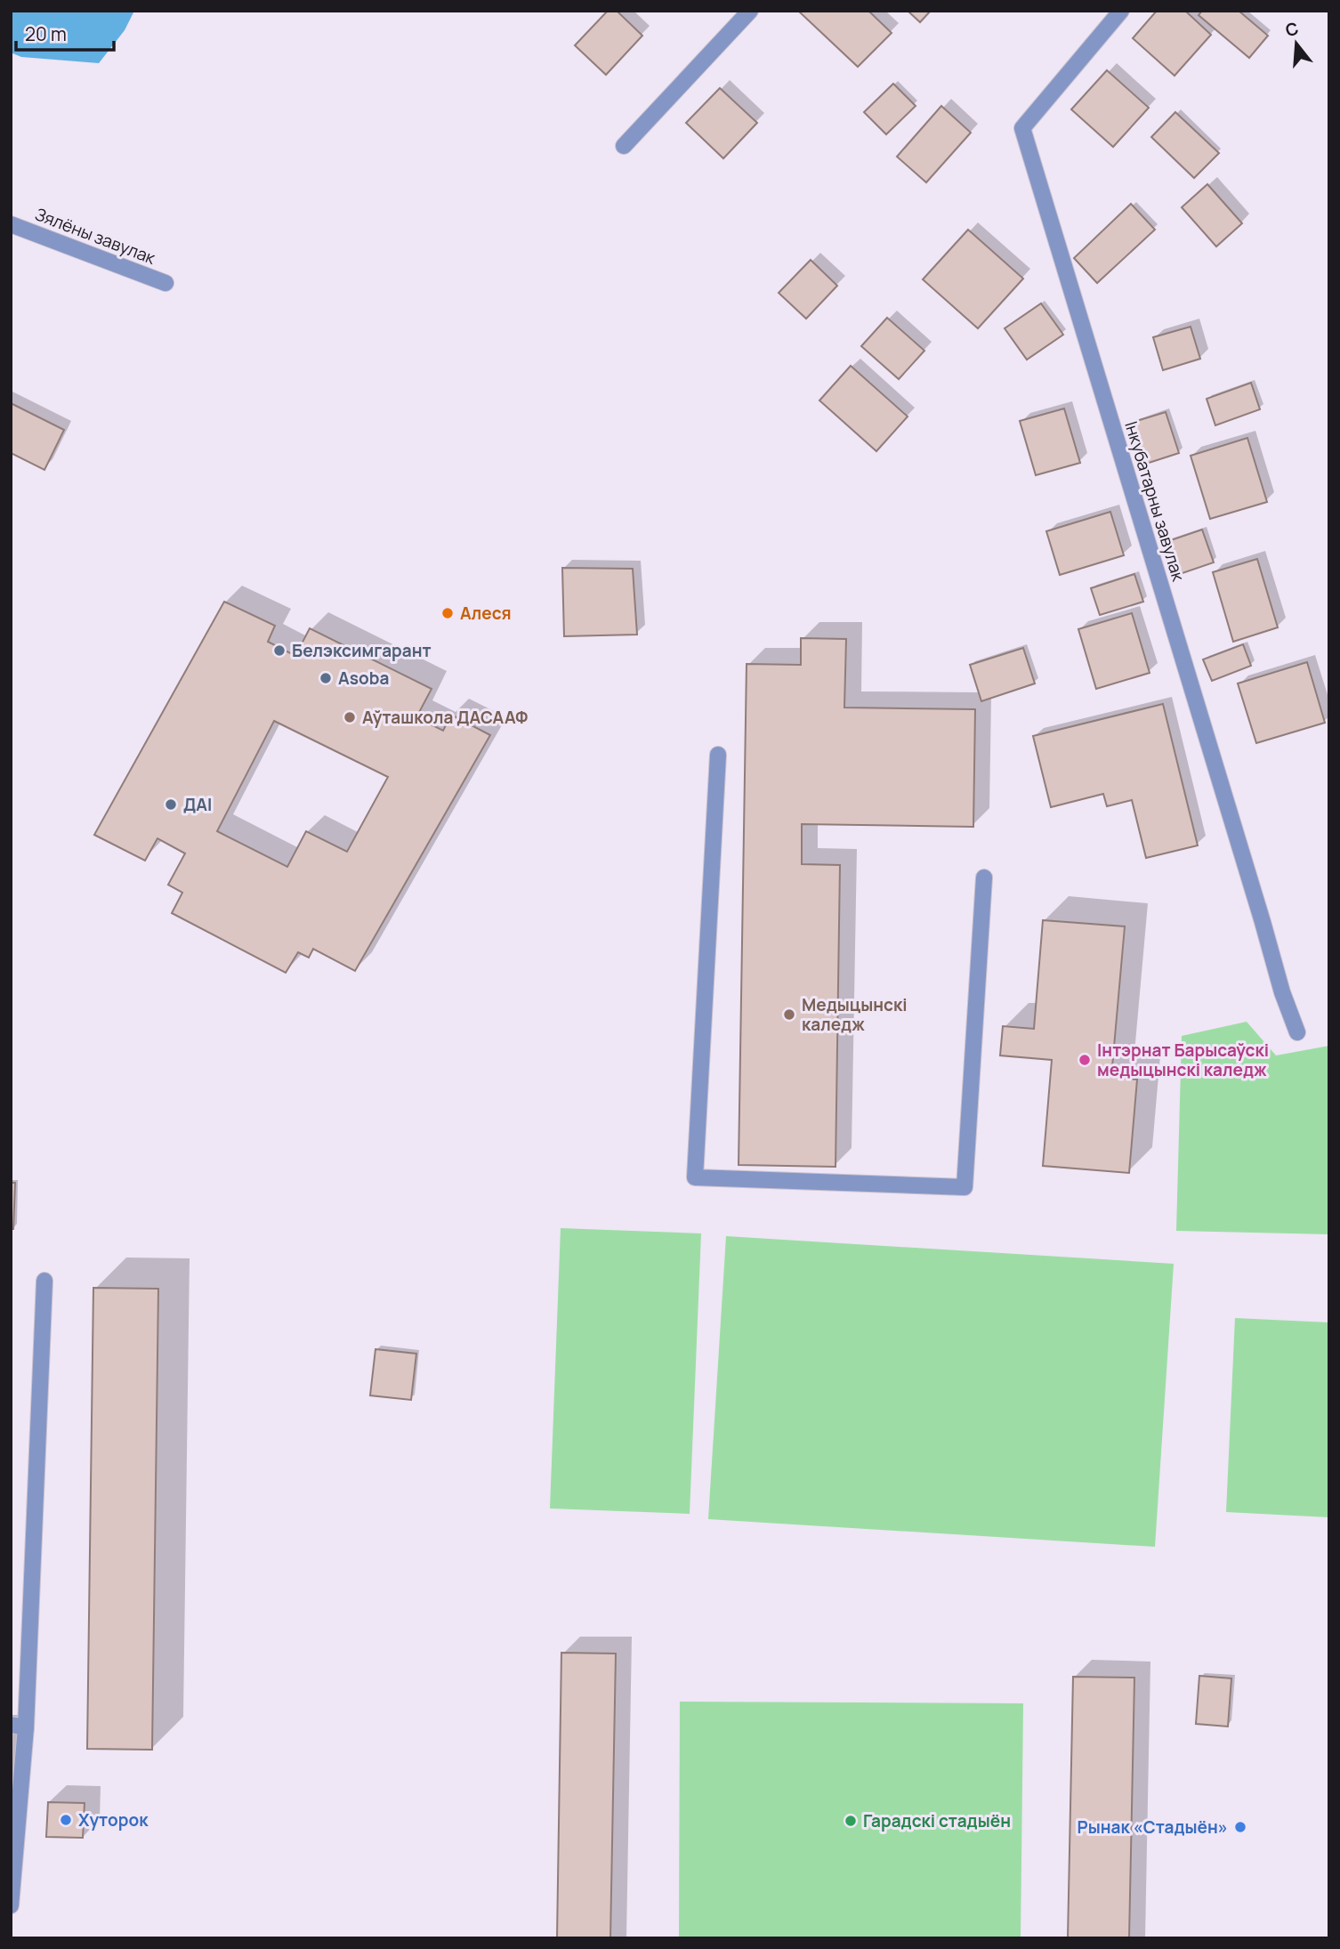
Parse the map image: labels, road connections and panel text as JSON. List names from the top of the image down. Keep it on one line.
{"streets":{"street":["Зялёны завулак","Інкубатарны завулак"]},"places":["Алеся","Белэксимгарант","Asoba","Аўташкола ДАСААФ","ДАІ","Медыцынскі каледж","Інтэрнат Барысаўскі медыцынскі каледж","Хуторок","Гарадскі стадыён","Рынак «Стадыён»"],"scale_bar":"20 m","north":"top"}
